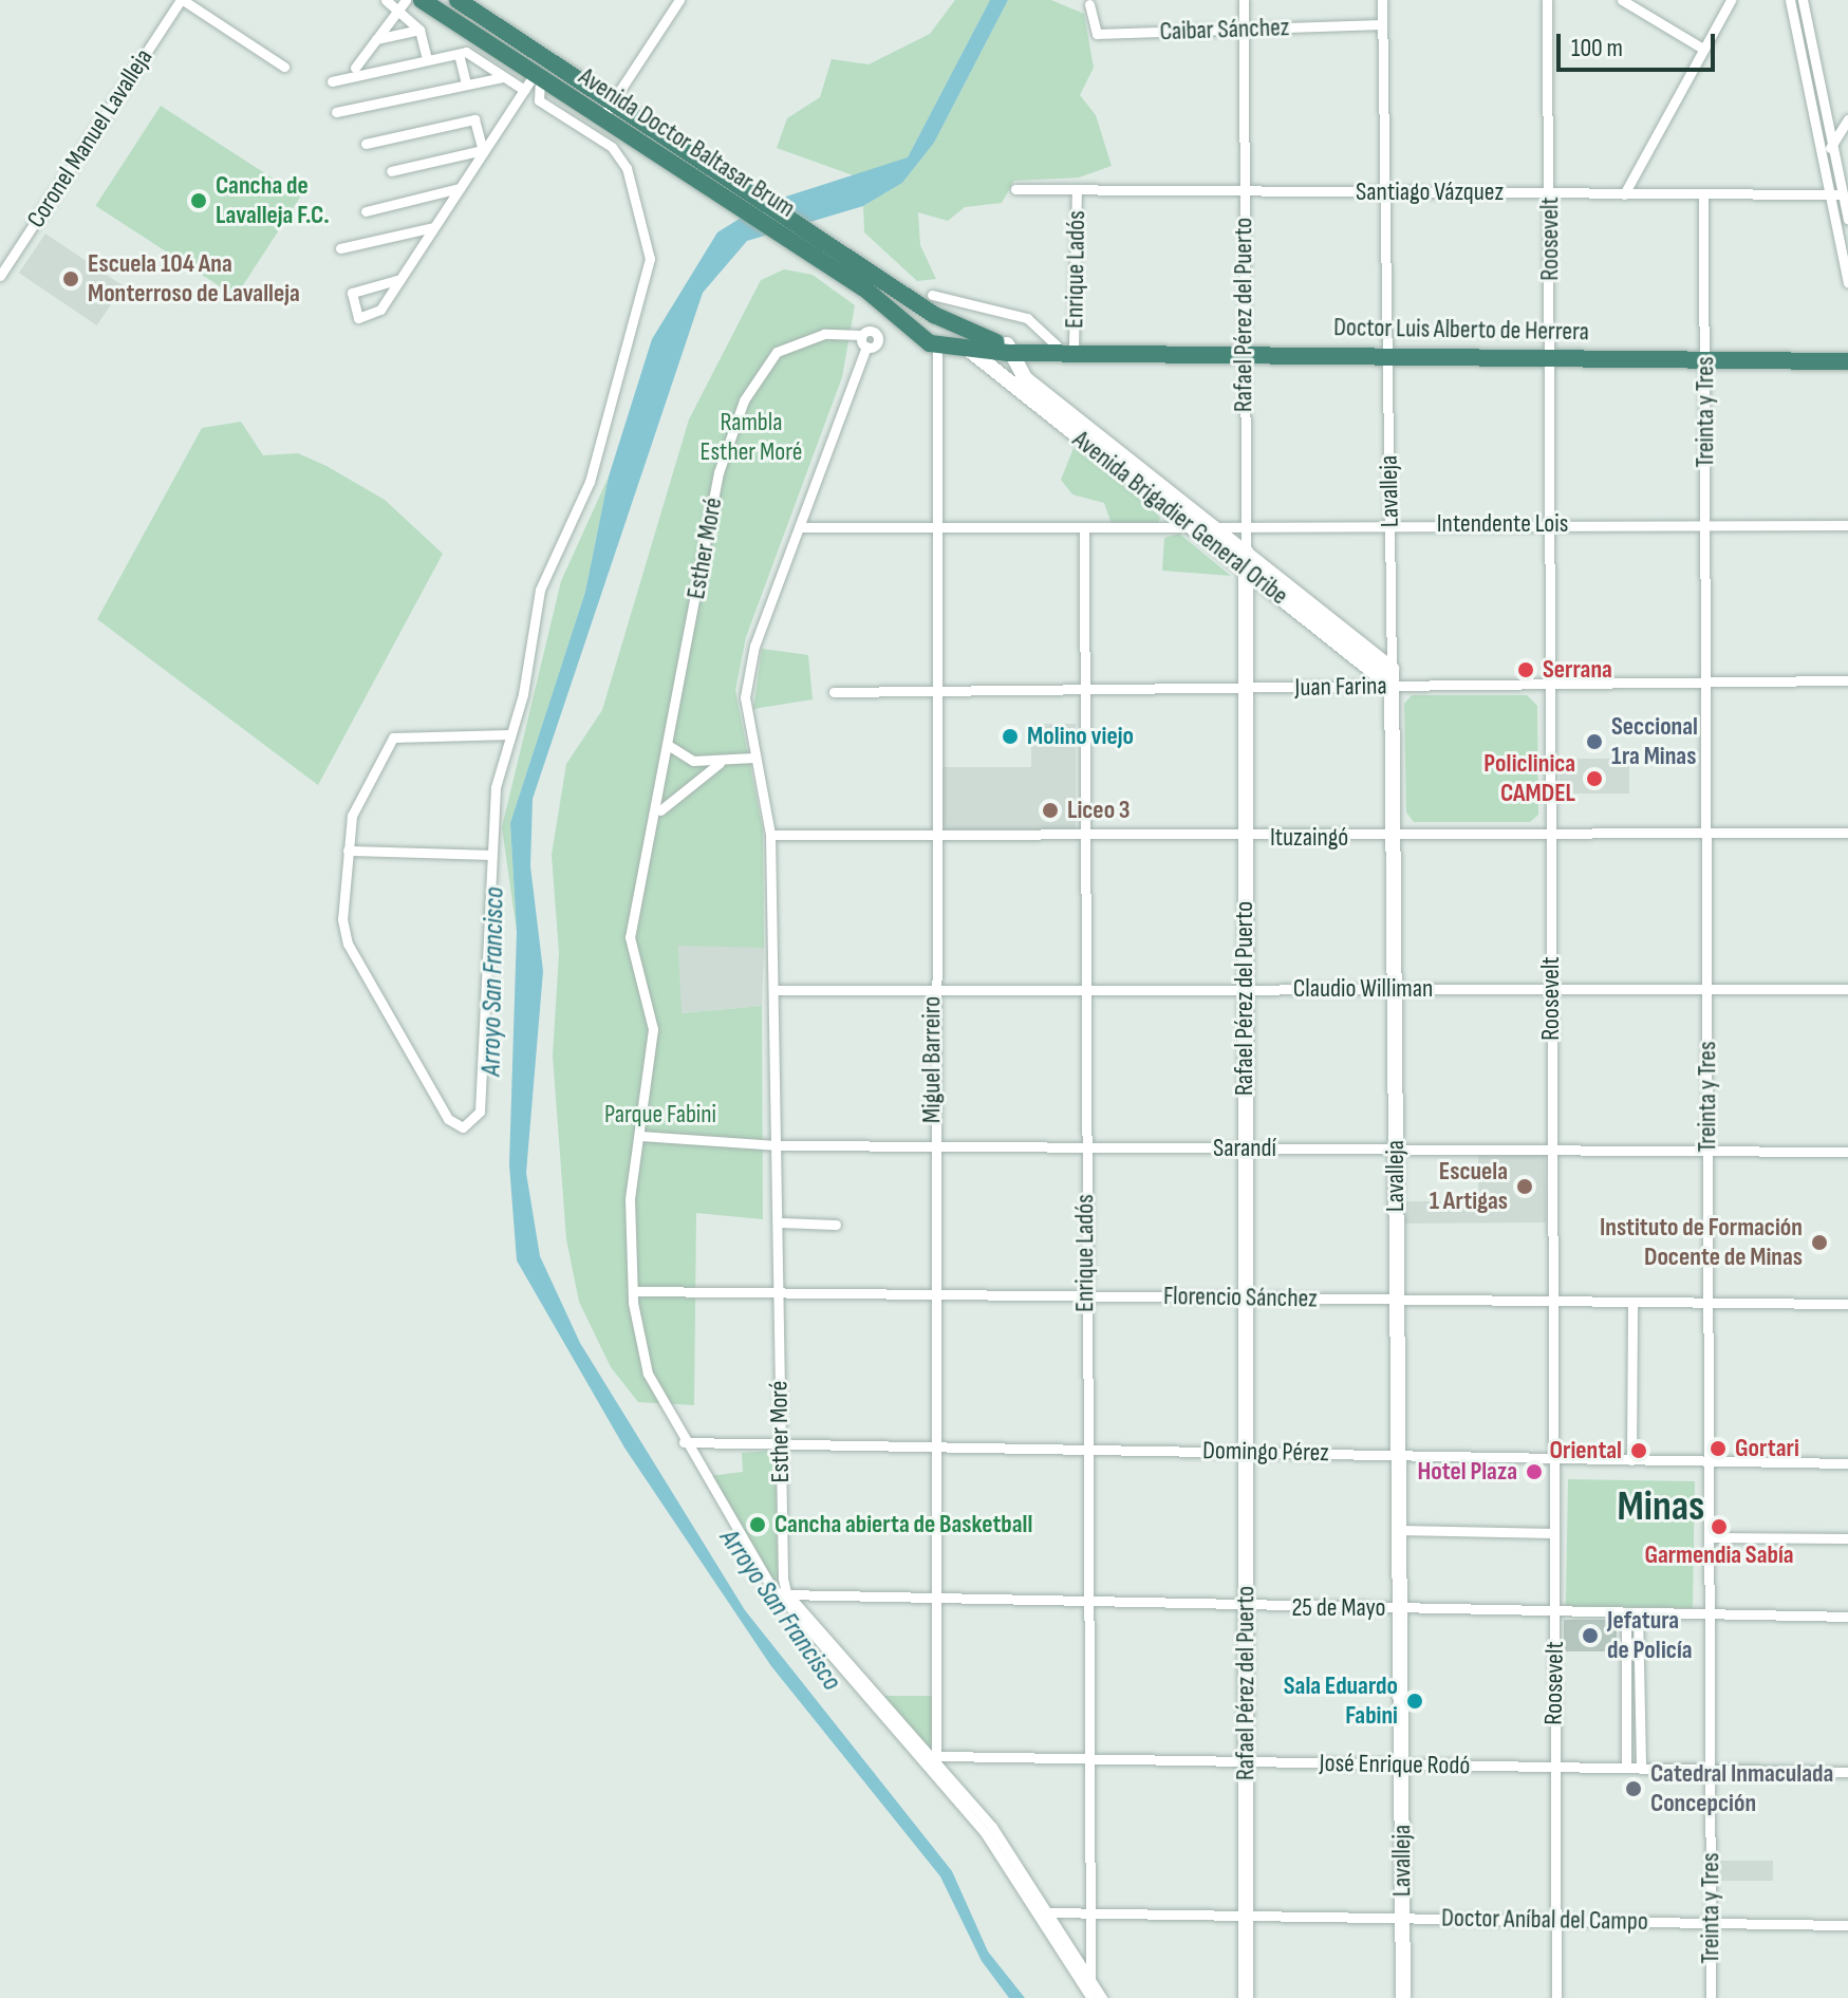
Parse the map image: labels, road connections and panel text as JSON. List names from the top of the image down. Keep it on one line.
{"streets":{"highway":["Avenida Doctor Baltasar Brum","Doctor Luis Alberto de Herrera"],"main road":["Rafael Pérez del Puerto","Lavalleja","Avenida Brigadier General Oribe"],"street":["Caibar Sánchez","Coronel Manuel Lavalleja","Santiago Vázquez","Roosevelt","Enrique Ladós","Treinta y Tres","Intendente Lois","Esther Moré","Juan Farina","Ituzaingó","Claudio Williman","Miguel Barreiro","Sarandí","Florencio Sánchez","Domingo Pérez","25 de Mayo","José Enrique Rodó","Doctor Aníbal del Campo"]},"crossings":[["Caibar Sánchez","Rafael Pérez del Puerto"],["Caibar Sánchez","Lavalleja"],["Avenida Doctor Baltasar Brum","Doctor Luis Alberto de Herrera"],["Avenida Doctor Baltasar Brum","Miguel Barreiro"],["Santiago Vázquez","Roosevelt"],["Santiago Vázquez","Enrique Ladós"],["Santiago Vázquez","Rafael Pérez del Puerto"],["Santiago Vázquez","Treinta y Tres"],["Santiago Vázquez","Lavalleja"],["Roosevelt","Doctor Luis Alberto de Herrera"],["Roosevelt","Intendente Lois"],["Roosevelt","Juan Farina"],["Roosevelt","Ituzaingó"],["Roosevelt","Claudio Williman"],["Roosevelt","Sarandí"],["Roosevelt","Florencio Sánchez"],["Roosevelt","Domingo Pérez"],["Roosevelt","25 de Mayo"],["Roosevelt","José Enrique Rodó"],["Roosevelt","Doctor Aníbal del Campo"],["Enrique Ladós","Doctor Luis Alberto de Herrera"],["Enrique Ladós","Intendente Lois"],["Enrique Ladós","Esther Moré"],["Enrique Ladós","Juan Farina"],["Enrique Ladós","Ituzaingó"],["Enrique Ladós","Claudio Williman"],["Enrique Ladós","Sarandí"],["Enrique Ladós","Florencio Sánchez"],["Enrique Ladós","Domingo Pérez"],["Enrique Ladós","25 de Mayo"],["Enrique Ladós","José Enrique Rodó"],["Enrique Ladós","Doctor Aníbal del Campo"],["Rafael Pérez del Puerto","Doctor Luis Alberto de Herrera"],["Rafael Pérez del Puerto","Avenida Brigadier General Oribe"],["Rafael Pérez del Puerto","Intendente Lois"],["Rafael Pérez del Puerto","Juan Farina"],["Rafael Pérez del Puerto","Ituzaingó"],["Rafael Pérez del Puerto","Claudio Williman"],["Rafael Pérez del Puerto","Sarandí"],["Rafael Pérez del Puerto","Florencio Sánchez"],["Rafael Pérez del Puerto","Domingo Pérez"],["Rafael Pérez del Puerto","25 de Mayo"],["Rafael Pérez del Puerto","José Enrique Rodó"],["Rafael Pérez del Puerto","Doctor Aníbal del Campo"],["Doctor Luis Alberto de Herrera","Treinta y Tres"],["Doctor Luis Alberto de Herrera","Lavalleja"],["Doctor Luis Alberto de Herrera","Avenida Brigadier General Oribe"],["Doctor Luis Alberto de Herrera","Miguel Barreiro"],["Treinta y Tres","Intendente Lois"],["Treinta y Tres","Juan Farina"],["Treinta y Tres","Ituzaingó"],["Treinta y Tres","Claudio Williman"],["Treinta y Tres","Sarandí"],["Treinta y Tres","Florencio Sánchez"],["Treinta y Tres","Domingo Pérez"],["Treinta y Tres","25 de Mayo"],["Treinta y Tres","José Enrique Rodó"],["Treinta y Tres","Doctor Aníbal del Campo"],["Lavalleja","Avenida Brigadier General Oribe"],["Lavalleja","Intendente Lois"],["Lavalleja","Juan Farina"],["Lavalleja","Ituzaingó"],["Lavalleja","Claudio Williman"],["Lavalleja","Sarandí"],["Lavalleja","Florencio Sánchez"],["Lavalleja","Domingo Pérez"],["Lavalleja","25 de Mayo"],["Lavalleja","José Enrique Rodó"],["Lavalleja","Doctor Aníbal del Campo"],["Avenida Brigadier General Oribe","Intendente Lois"],["Avenida Brigadier General Oribe","Juan Farina"],["Intendente Lois","Esther Moré"],["Intendente Lois","Miguel Barreiro"],["Esther Moré","Ituzaingó"],["Esther Moré","Claudio Williman"],["Esther Moré","Miguel Barreiro"],["Esther Moré","Sarandí"],["Esther Moré","Florencio Sánchez"],["Esther Moré","Domingo Pérez"],["Esther Moré","25 de Mayo"],["Esther Moré","Doctor Aníbal del Campo"],["Juan Farina","Miguel Barreiro"],["Ituzaingó","Miguel Barreiro"],["Claudio Williman","Miguel Barreiro"],["Miguel Barreiro","Sarandí"],["Miguel Barreiro","Florencio Sánchez"],["Miguel Barreiro","Domingo Pérez"],["Miguel Barreiro","25 de Mayo"],["Miguel Barreiro","José Enrique Rodó"]],"districts":["Minas"],"water":["Arroyo San Francisco"],"parks":["Rambla Esther Moré","Parque Fabini"],"places":["Cancha de Lavalleja F.C.","Escuela 104 Ana Monterroso de Lavalleja","Serrana","Molino viejo","Seccional 1ra Minas","Policlinica CAMDEL","Liceo 3","Escuela 1 Artigas","Instituto de Formación Docente de Minas","Gortari","Oriental","Hotel Plaza","Cancha abierta de Basketball","Garmendia Sabía","Jefatura de Policía","Sala Eduardo Fabini","Catedral Inmaculada Concepción"],"scale_bar":"100 m"}
